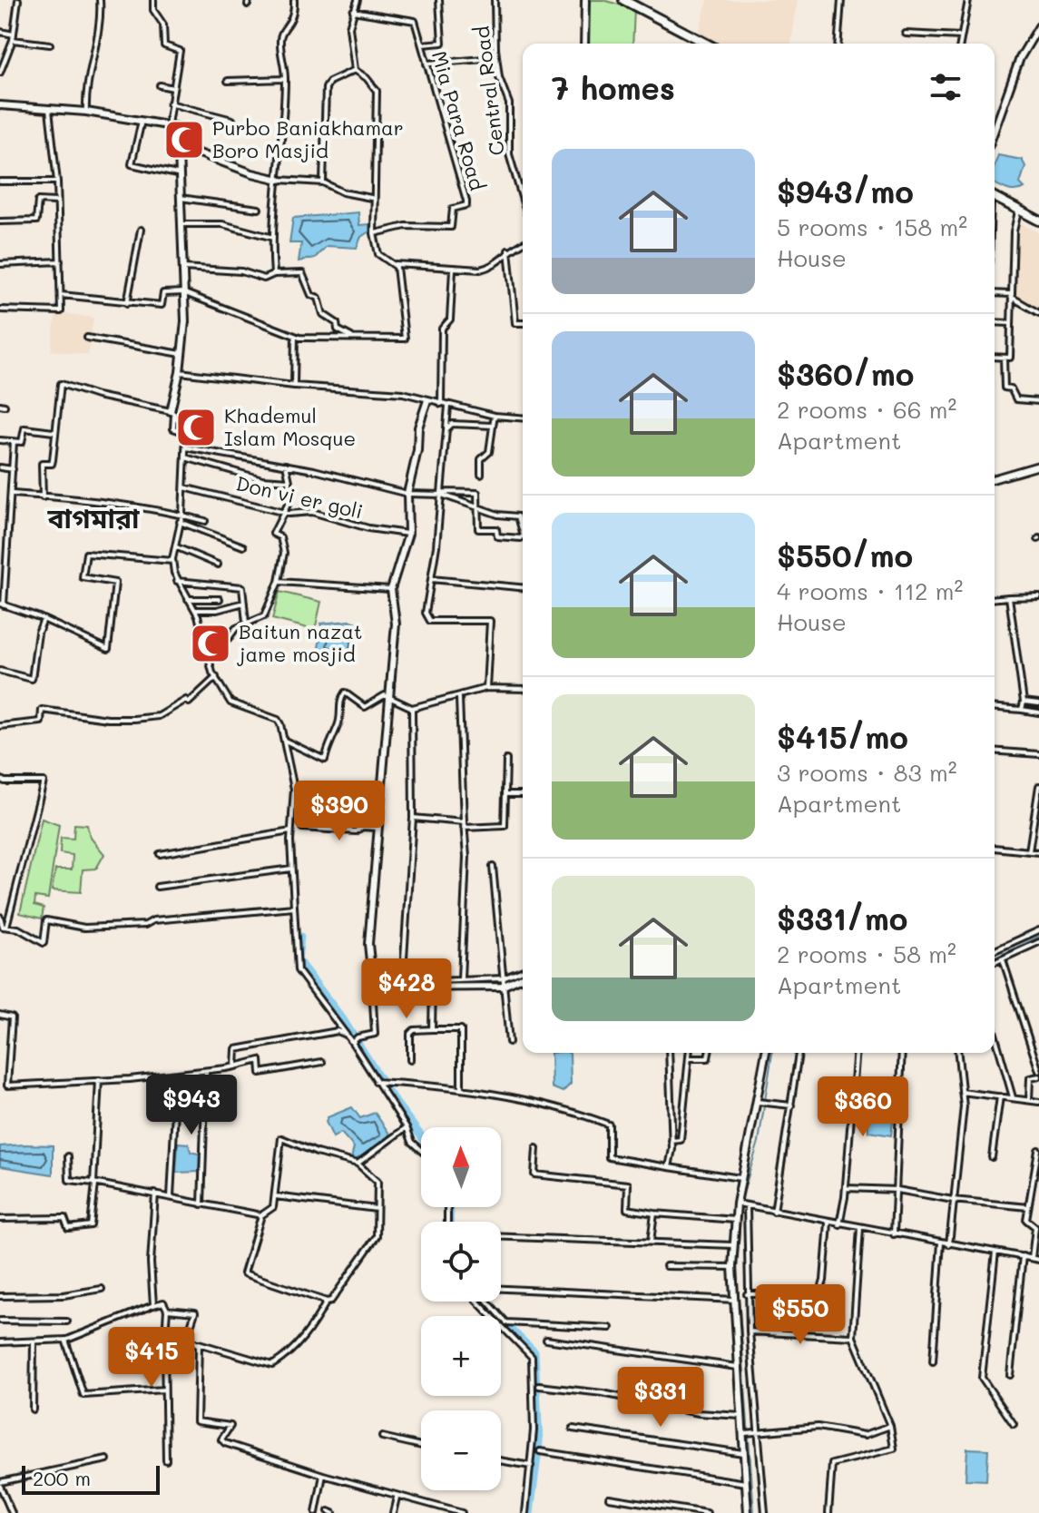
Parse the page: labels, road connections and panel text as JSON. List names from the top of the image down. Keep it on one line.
{"streets":{"street":["Central Road","Mia Para Road","Don vi er goli"]},"districts":["বাগমারা"],"places":{"mosque":["Purbo Baniakhamar Boro Masjid","Khademul Islam Mosque","Baitun nazat jame mosjid"]},"scale_bar":"200 m","north":"top","page":{"heading":"7 homes","list":[{"name":"$943/mo","note":"5 rooms · 158 m² · House"},{"name":"$360/mo","note":"2 rooms · 66 m² · Apartment"},{"name":"$550/mo","note":"4 rooms · 112 m² · House"},{"name":"$415/mo","note":"3 rooms · 83 m² · Apartment"},{"name":"$331/mo","note":"2 rooms · 58 m² · Apartment"}],"price":["$390","$428","$943","$360","$550","$415","$331"],"map_buttons":["+","−"],"scale":"200 m"}}
